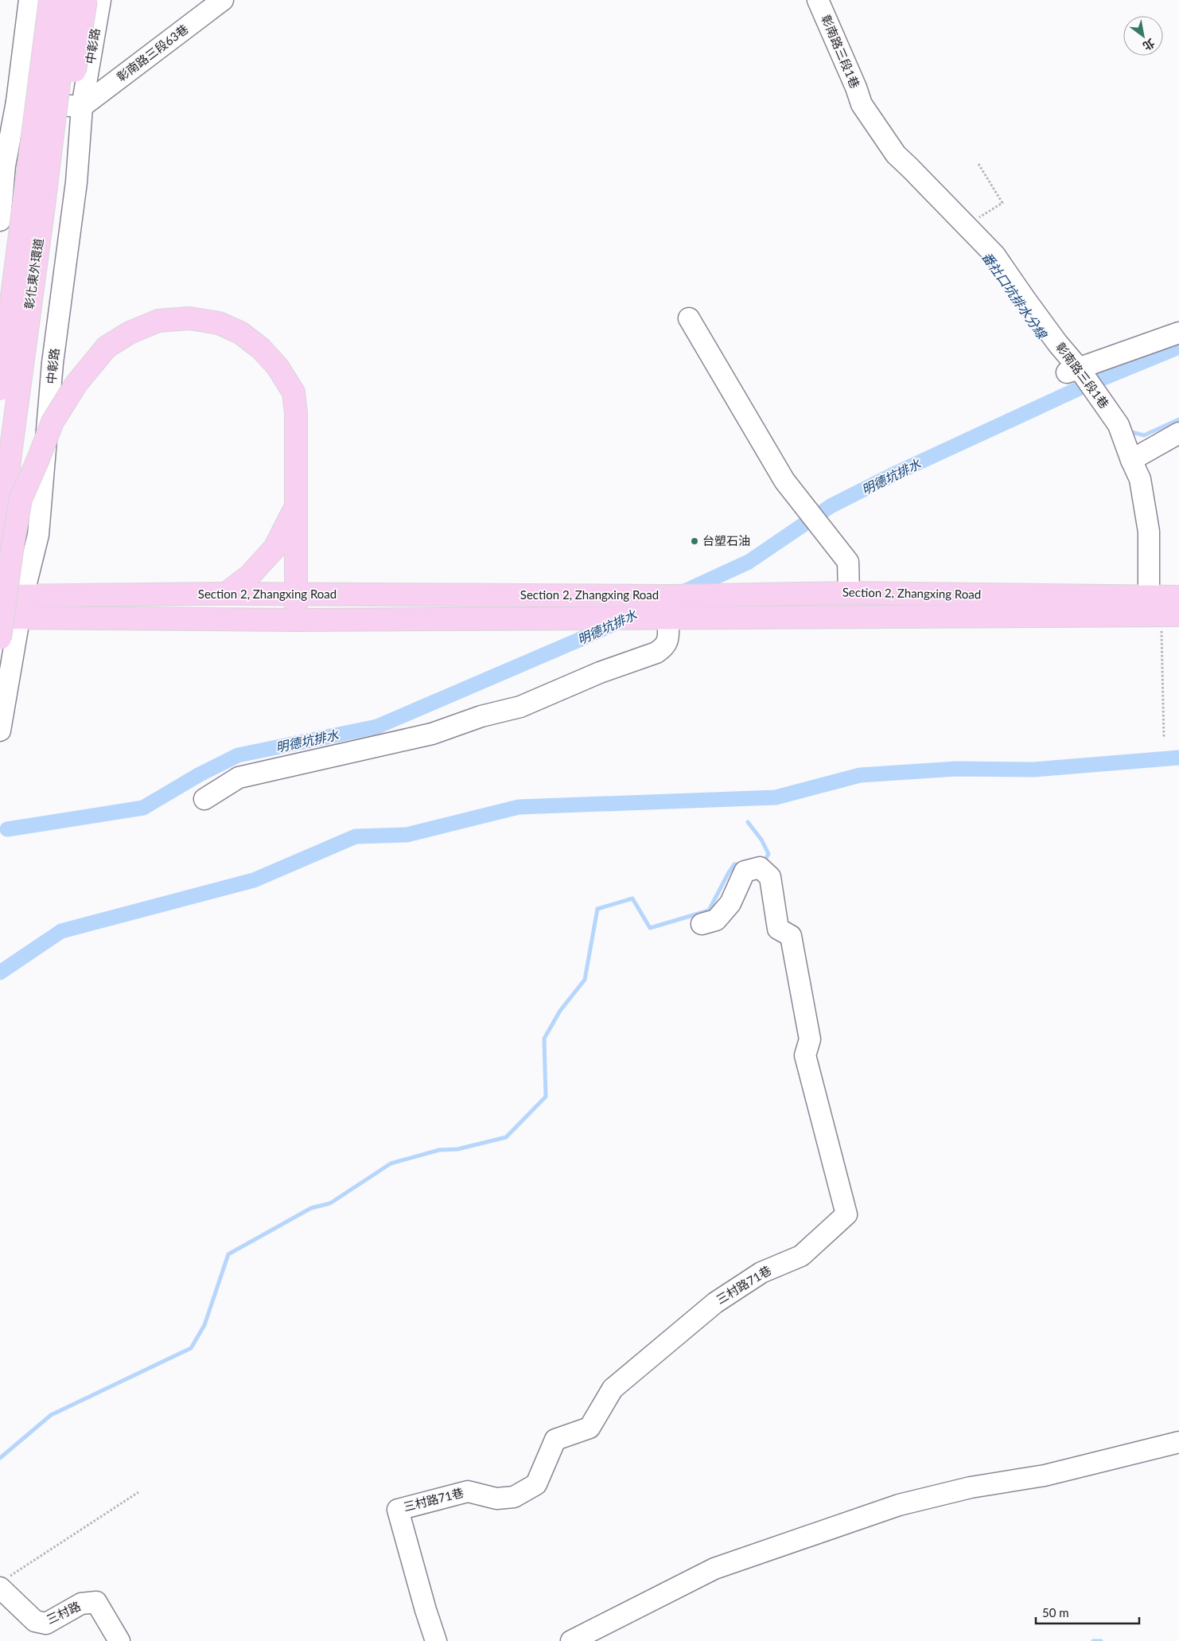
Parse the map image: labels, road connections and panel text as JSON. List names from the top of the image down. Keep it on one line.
{"streets":{"main road":["彰化東外環道","Section 2, Zhangxing Road"],"street":["中彰路","彰南路三段1巷","彰南路三段63巷","三村路71巷","三村路"]},"crossings":[["中彰路","彰南路三段63巷"],["中彰路","Section 2, Zhangxing Road"],["彰南路三段1巷","Section 2, Zhangxing Road"]],"water":["番社口坑排水分線","明德坑排水"],"places":["台塑石油"],"scale_bar":"50 m","north":"bottom right"}
